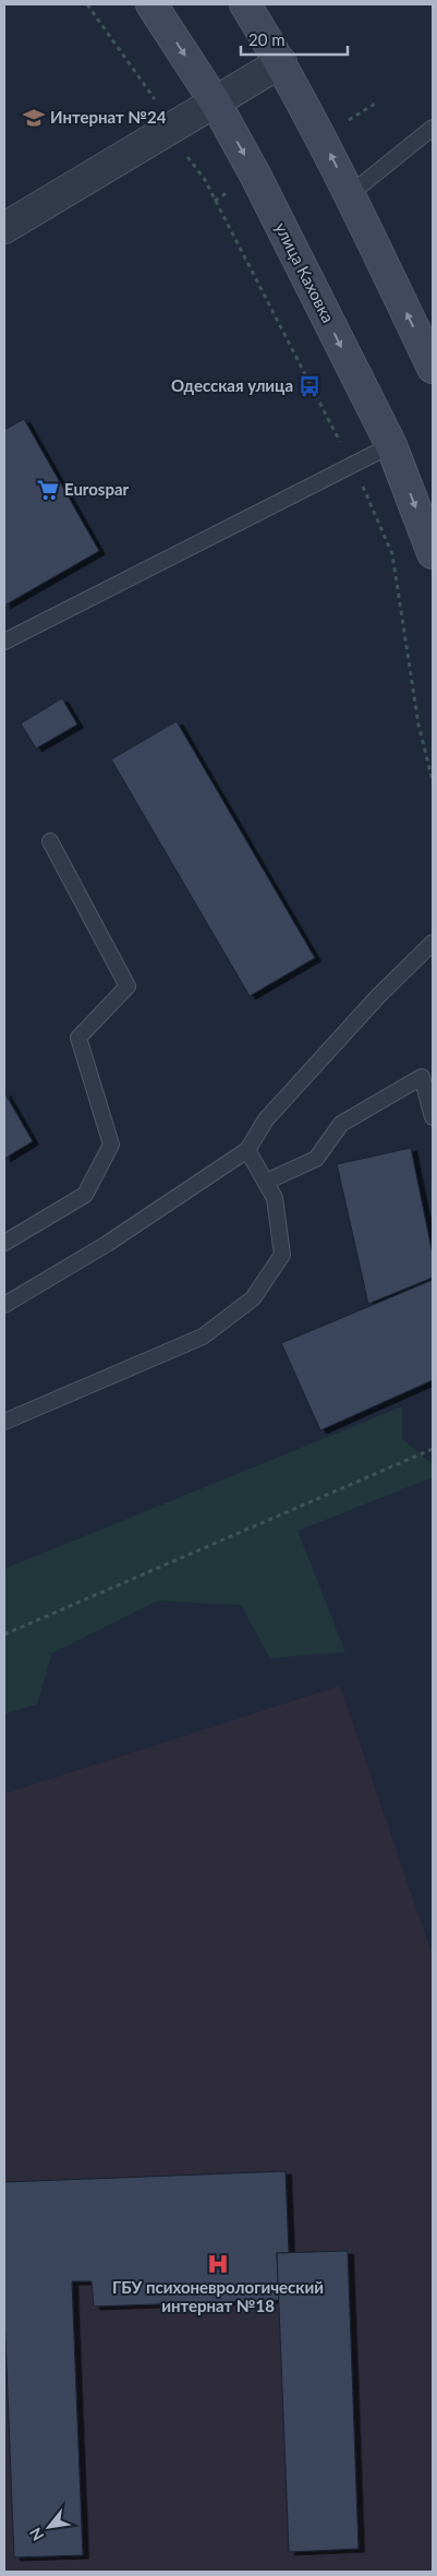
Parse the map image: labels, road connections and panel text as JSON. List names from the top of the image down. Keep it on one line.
{"streets":{"main road":["улица Каховка"]},"places":{"school or university":["Интернат №24"],"bus stop":["Одесская улица"],"supermarket":["Eurospar"],"hospital":["ГБУ психоневрологический интернат №18"]},"scale_bar":"20 m","north":"bottom left"}
